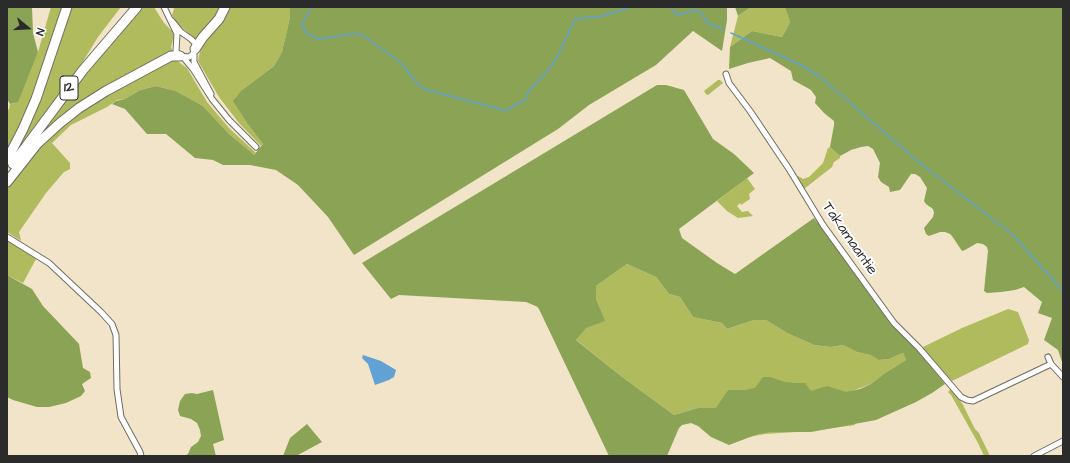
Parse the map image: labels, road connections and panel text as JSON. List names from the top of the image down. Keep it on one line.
{"streets":{"highway":["12"],"street":["Takamaantie"]},"north":"right"}
